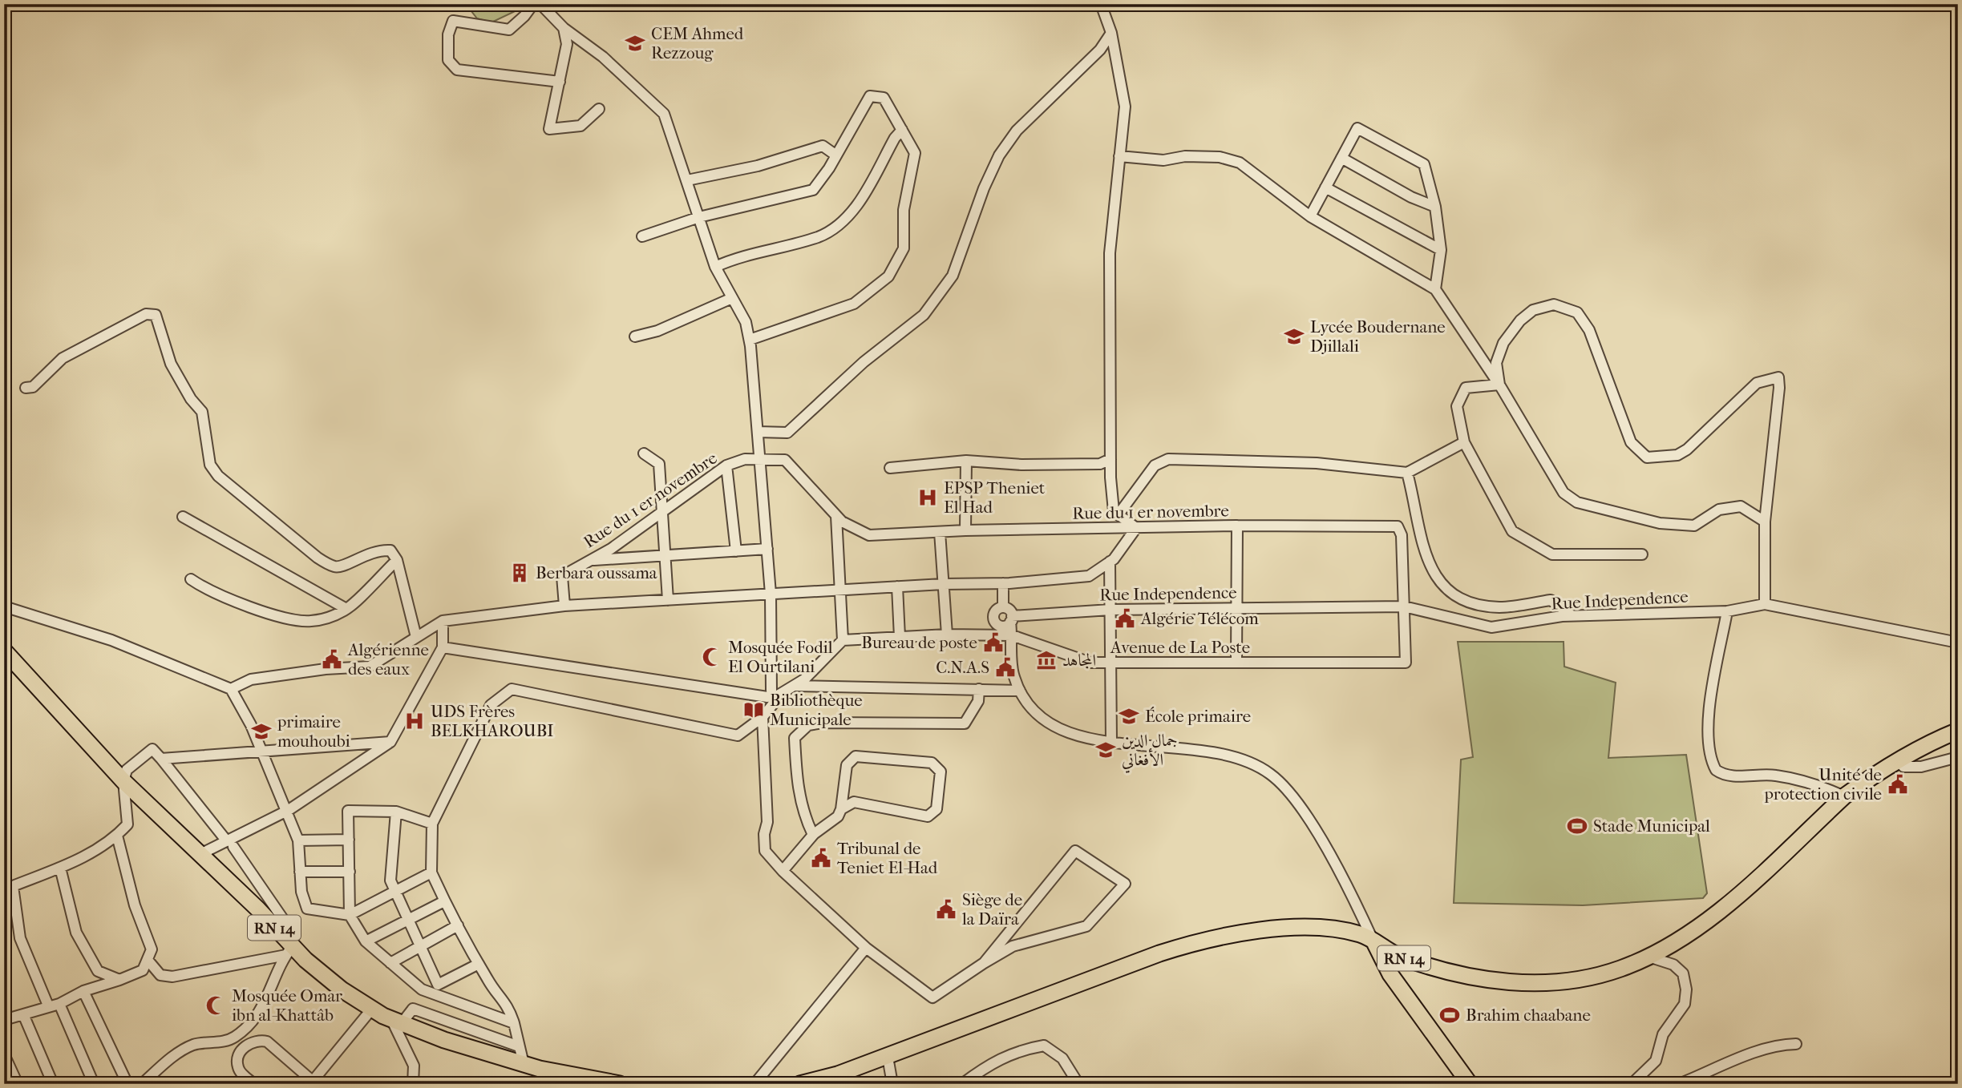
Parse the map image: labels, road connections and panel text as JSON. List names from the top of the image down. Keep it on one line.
{"streets":{"main road":["RN 14"],"street":["Rue du 1 er novembre","Rue Independence","Avenue de La Poste"]},"crossings":[["Rue du 1 er novembre","Avenue de La Poste"],["Rue Independence","Avenue de La Poste"]],"places":{"school or university":["CEM Ahmed Rezzoug","Lycée Boudernane Djillali","École primaire","primaire mouhoubi","جمال الدين الأفغاني"],"hospital":["EPSP Theniet El Had","UDS Frères BELKHAROUBI"],"building":["Berbara oussama"],"public building":["Algérie Télécom","Bureau de poste","Algérienne des eaux","C.N.A.S","Unité de protection civile","Tribunal de Teniet El-Had","Siège de la Daïra"],"mosque":["Mosquée Fodil El Ourtilani","Mosquée Omar ibn al-Khattâb"],"museum":["المجاهد"],"library":["Bibliothèque Municipale"],"sports":["Stade Municipal","Brahim chaabane"]}}
